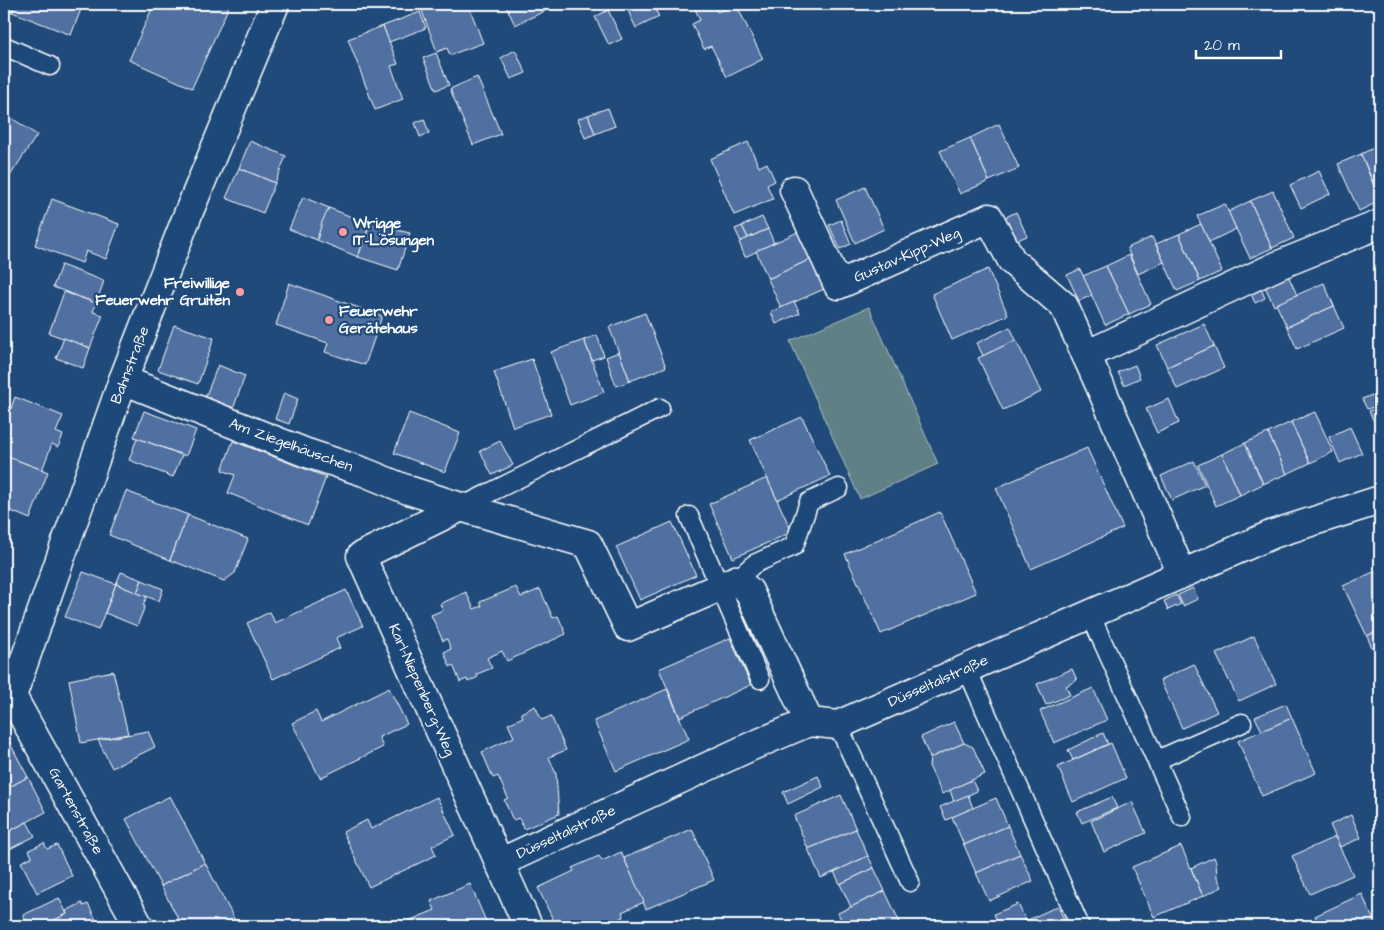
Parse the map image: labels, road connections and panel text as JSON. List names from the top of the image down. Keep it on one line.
{"streets":{"street":["Gustav-Kipp-Weg","Bahnstraße","Am Ziegelhäuschen","Düsseltalstraße","Karl-Niepenberg-Weg","Gartenstraße"]},"crossings":[["Bahnstraße","Am Ziegelhäuschen"],["Bahnstraße","Gartenstraße"],["Am Ziegelhäuschen","Karl-Niepenberg-Weg"],["Düsseltalstraße","Karl-Niepenberg-Weg"]],"places":["Wrigge IT-Lösungen","Freiwillige Feuerwehr Gruiten","Feuerwehr Gerätehaus"],"scale_bar":"20 m"}
